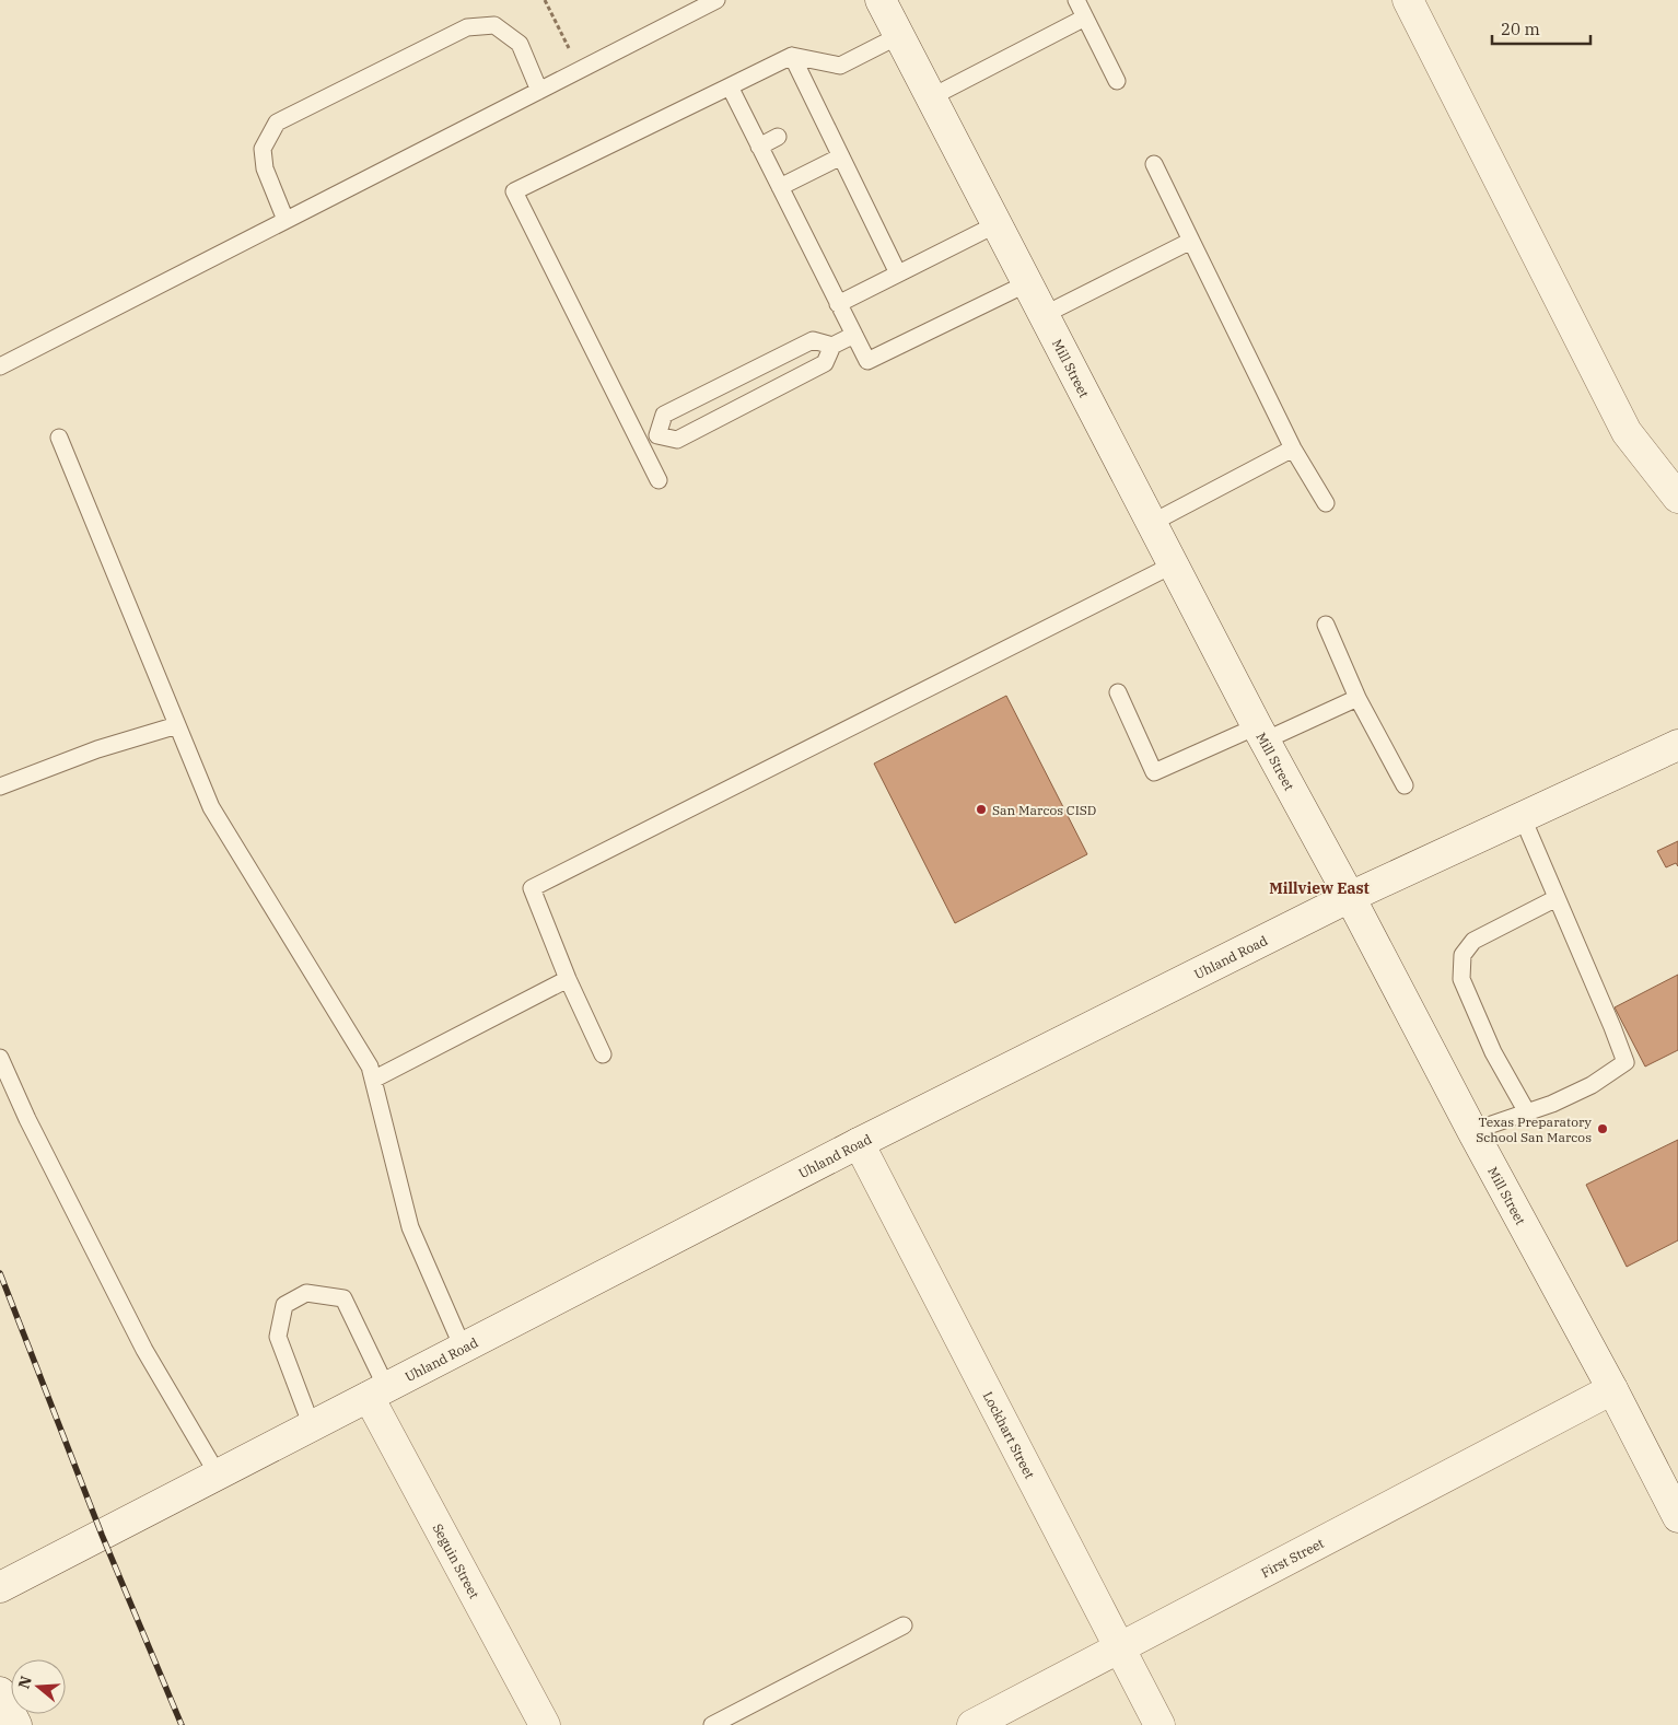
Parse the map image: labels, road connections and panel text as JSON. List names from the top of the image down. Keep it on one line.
{"streets":{"street":["Mill Street","Uhland Road","Lockhart Street","First Street","Seguin Street"]},"crossings":[["Mill Street","Uhland Road"],["Mill Street","First Street"],["Uhland Road","Lockhart Street"],["Uhland Road","Seguin Street"],["Lockhart Street","First Street"]],"districts":["Millview East"],"places":["San Marcos CISD","Texas Preparatory School San Marcos"],"scale_bar":"20 m","north":"left"}
